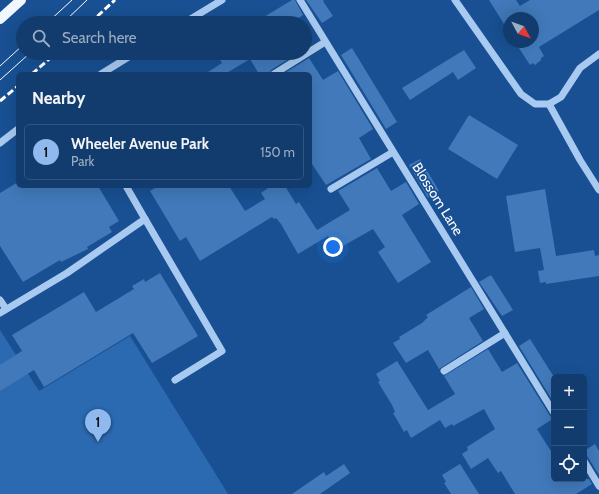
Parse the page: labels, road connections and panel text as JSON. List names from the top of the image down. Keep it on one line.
{"streets":{"street":["Blossom Lane"]},"north":"bottom right","page":{"search":"Search here","heading":"Nearby","list":[{"mark":"1","name":"Wheeler Avenue Park","note":"Park","value":"150 m"}],"map_buttons":["+","−"],"pins":"1"}}
